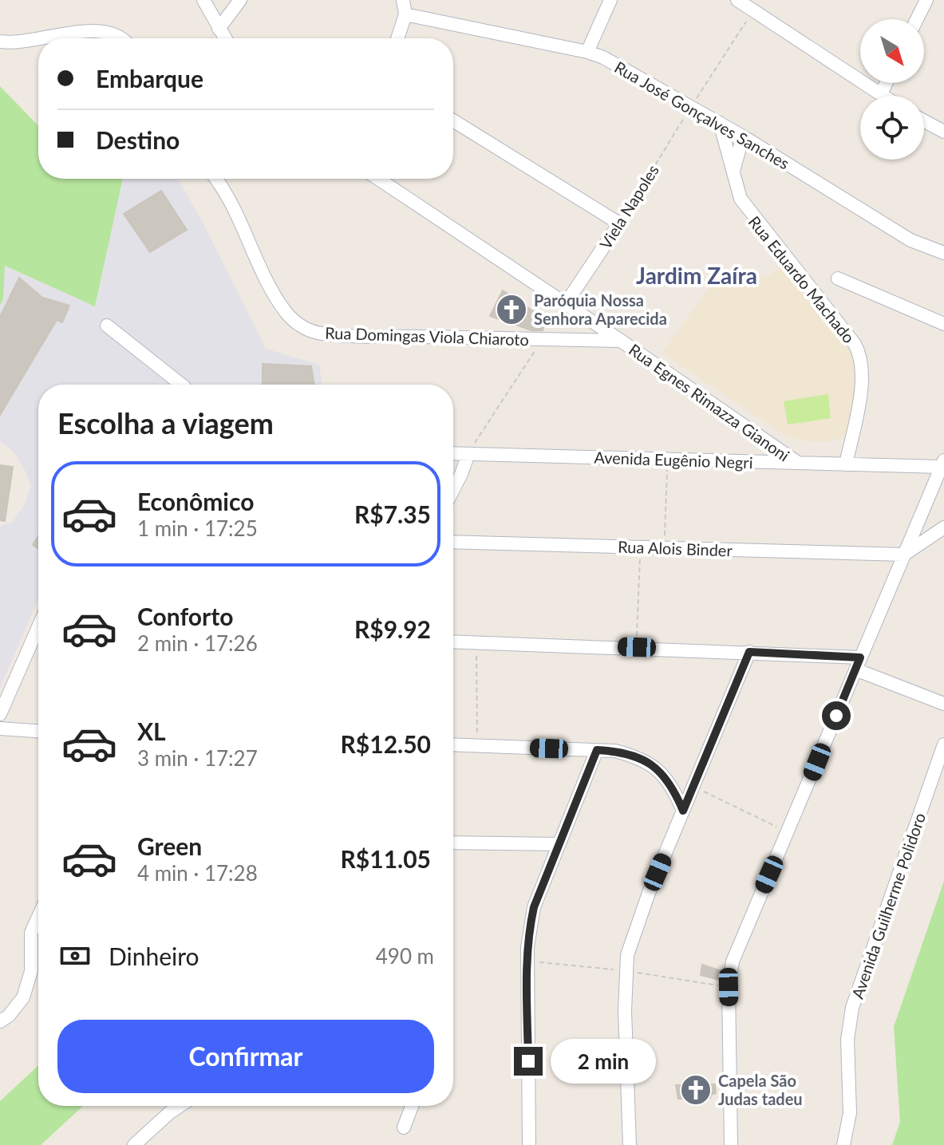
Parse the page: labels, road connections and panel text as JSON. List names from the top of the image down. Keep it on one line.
{"streets":{"street":["Rua José Gonçalves Sanches","Viela Napoles","Rua Eduardo Machado","Rua Domingas Viola Chiaroto","Rua Egnes Rimazza Gianoni","Avenida Eugênio Negri","Rua Alois Binder","Avenida Guilherme Polidoro"]},"crossings":[["Rua José Gonçalves Sanches","Viela Napoles"],["Rua José Gonçalves Sanches","Rua Eduardo Machado"],["Viela Napoles","Rua Egnes Rimazza Gianoni"],["Rua Eduardo Machado","Avenida Eugênio Negri"],["Rua Domingas Viola Chiaroto","Rua Egnes Rimazza Gianoni"],["Rua Egnes Rimazza Gianoni","Avenida Eugênio Negri"]],"districts":["Jardim Zaíra"],"places":{"church":["Paróquia Nossa Senhora Aparecida","Capela São Judas tadeu"]},"north":"bottom right","page":{"banner":["Embarque","Destino"],"heading":"Escolha a viagem","list":[{"name":"Econômico","note":"1 min · 17:25","value":"R$7.35"},{"name":"Conforto","note":"2 min · 17:26","value":"R$9.92"},{"name":"XL","note":"3 min · 17:27","value":"R$12.50"},{"name":"Green","note":"4 min · 17:28","value":"R$11.05"}],"pay":["Dinheiro","490 m"],"buttons":"Confirmar","bubble":"2 min"}}
